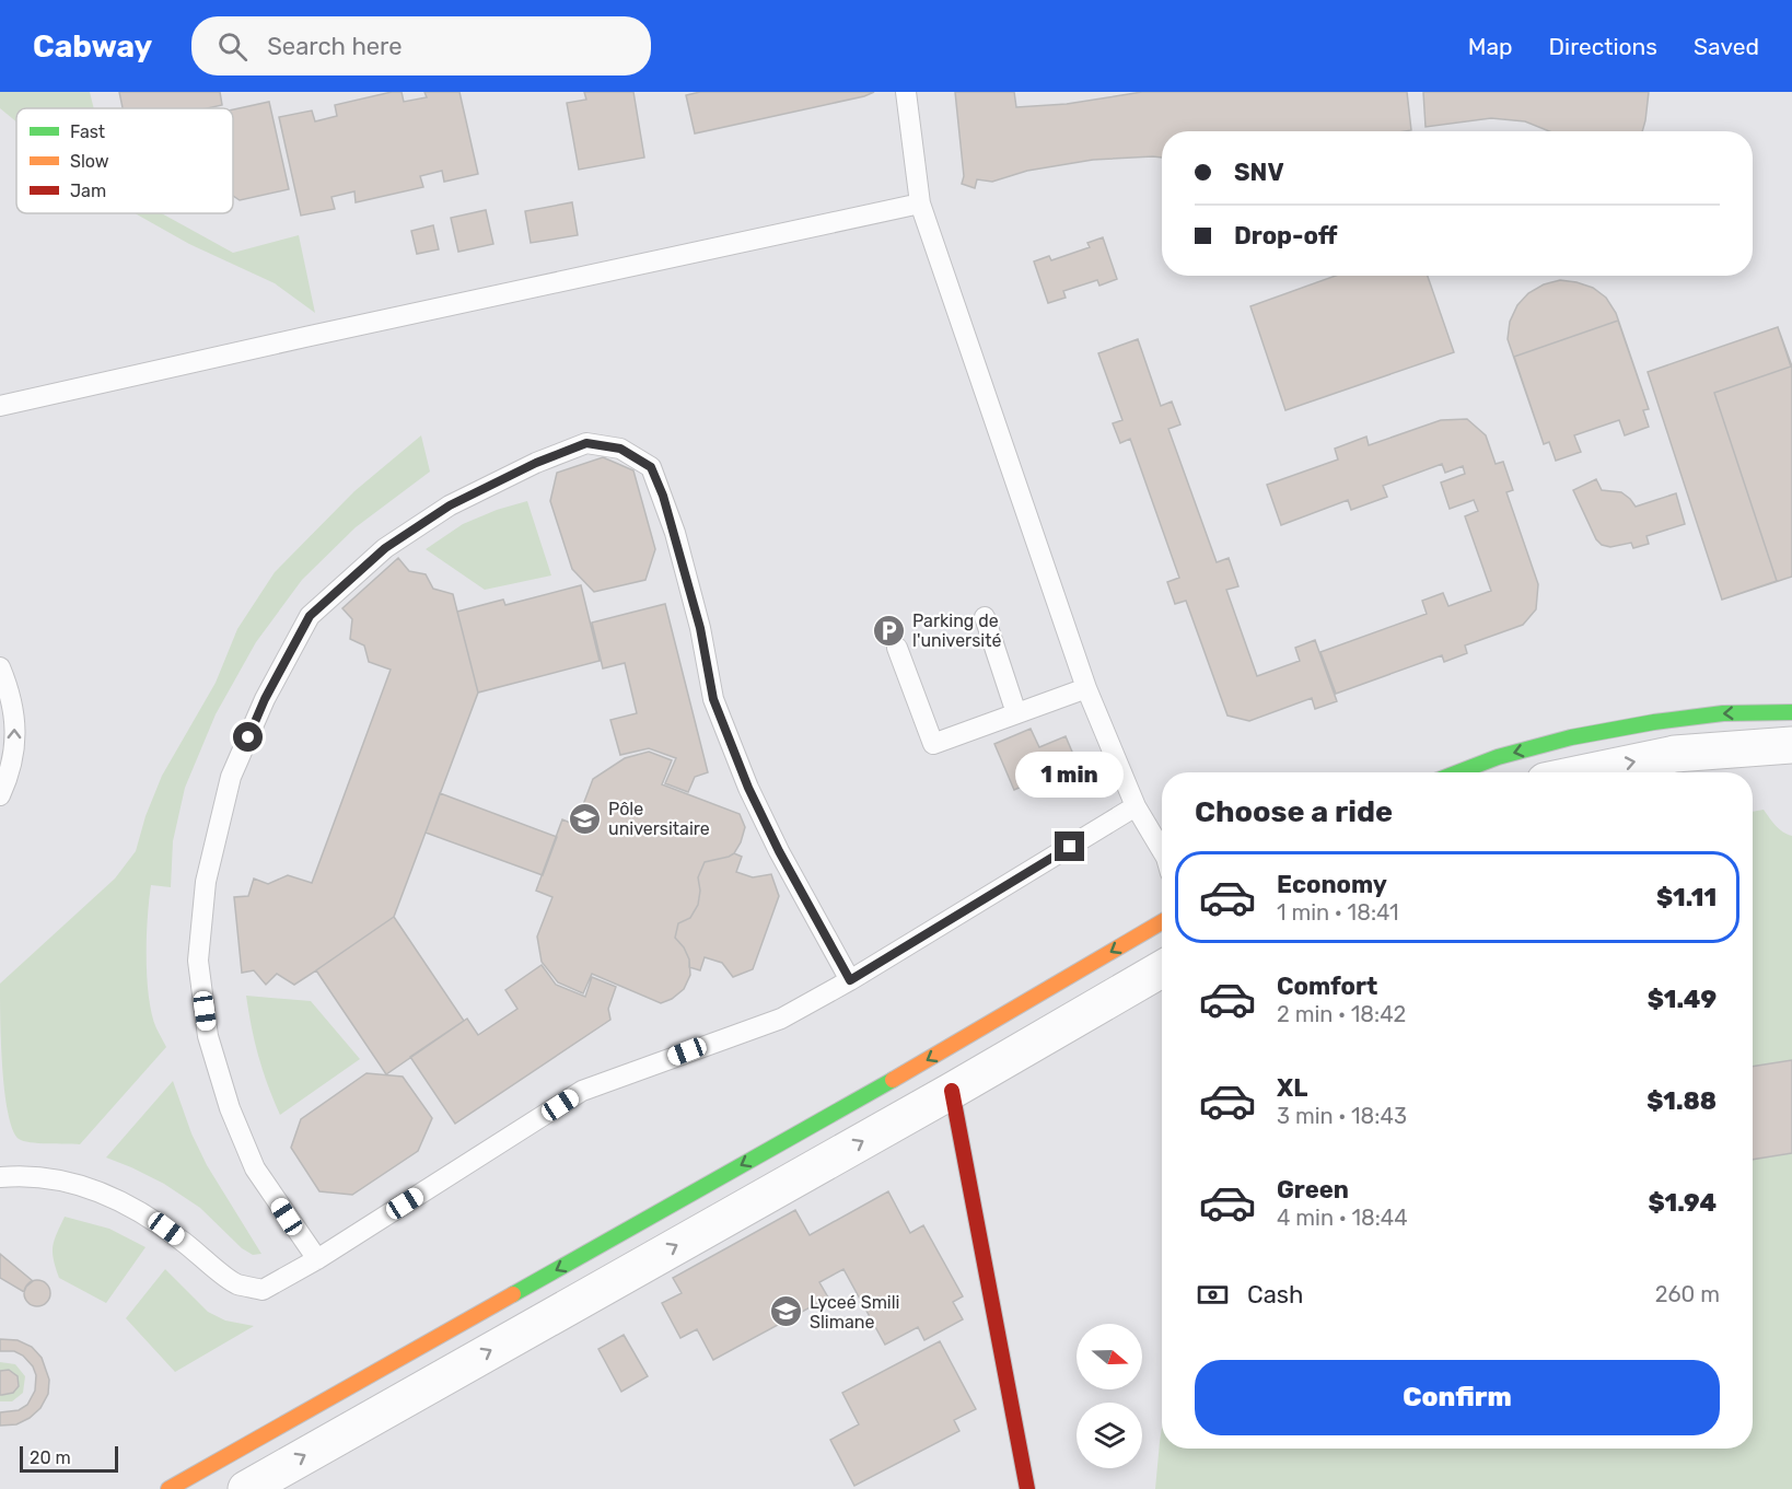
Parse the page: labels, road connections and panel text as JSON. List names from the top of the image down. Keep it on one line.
{"places":{"parking":["Parking de l'université"],"school or university":["Pôle universitaire","Lyceé Smili Slimane"]},"legend":["Fast","Slow","Jam"],"scale_bar":"20 m","north":"right","page":{"header":"Cabway","search":"Search here","nav":["Map","Directions","Saved"],"banner":["SNV","Drop-off"],"bubble":"1 min","heading":"Choose a ride","list":[{"name":"Economy","note":"1 min · 18:41","value":"$1.11"},{"name":"Comfort","note":"2 min · 18:42","value":"$1.49"},{"name":"XL","note":"3 min · 18:43","value":"$1.88"},{"name":"Green","note":"4 min · 18:44","value":"$1.94"}],"pay":["Cash","260 m"],"buttons":"Confirm","scale":"20 m"}}
